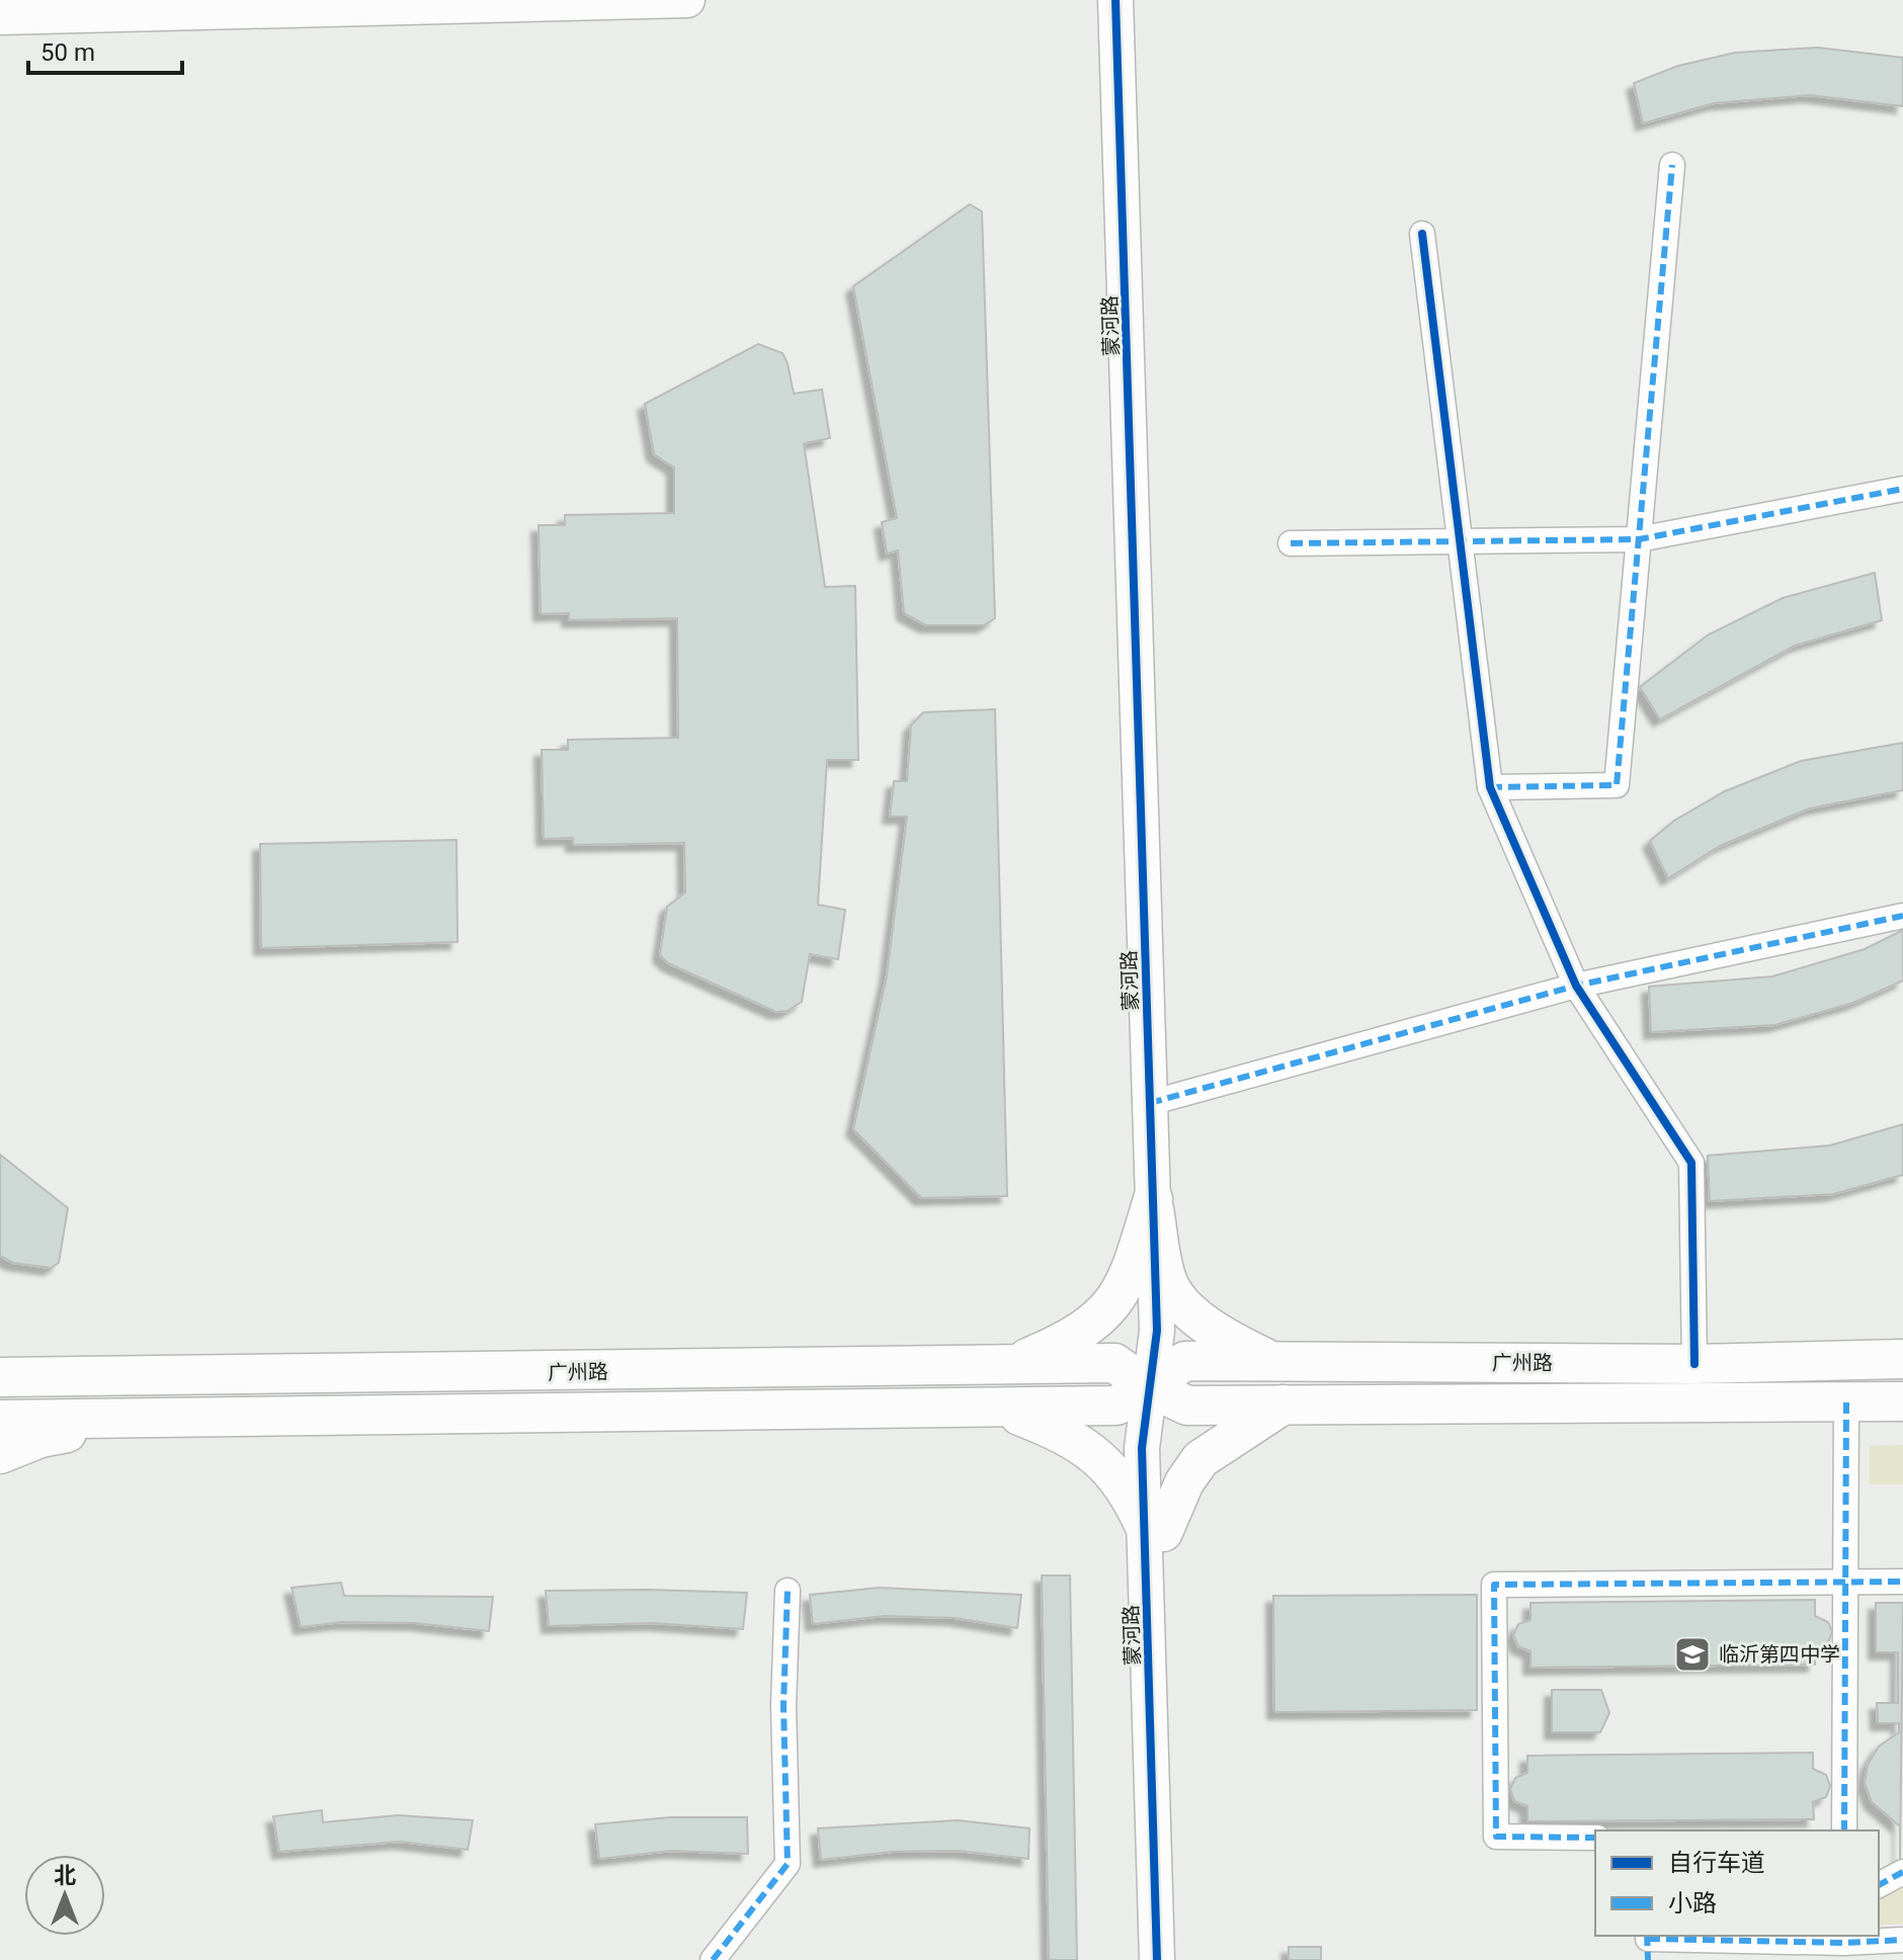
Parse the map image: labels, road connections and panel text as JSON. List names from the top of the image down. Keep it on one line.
{"streets":{"main road":["广州路"],"street":["蒙河路"]},"crossings":[["蒙河路","广州路"]],"places":{"school or university":["临沂第四中学"]},"legend":["自行车道","小路"],"scale_bar":"50 m","north":"top"}
